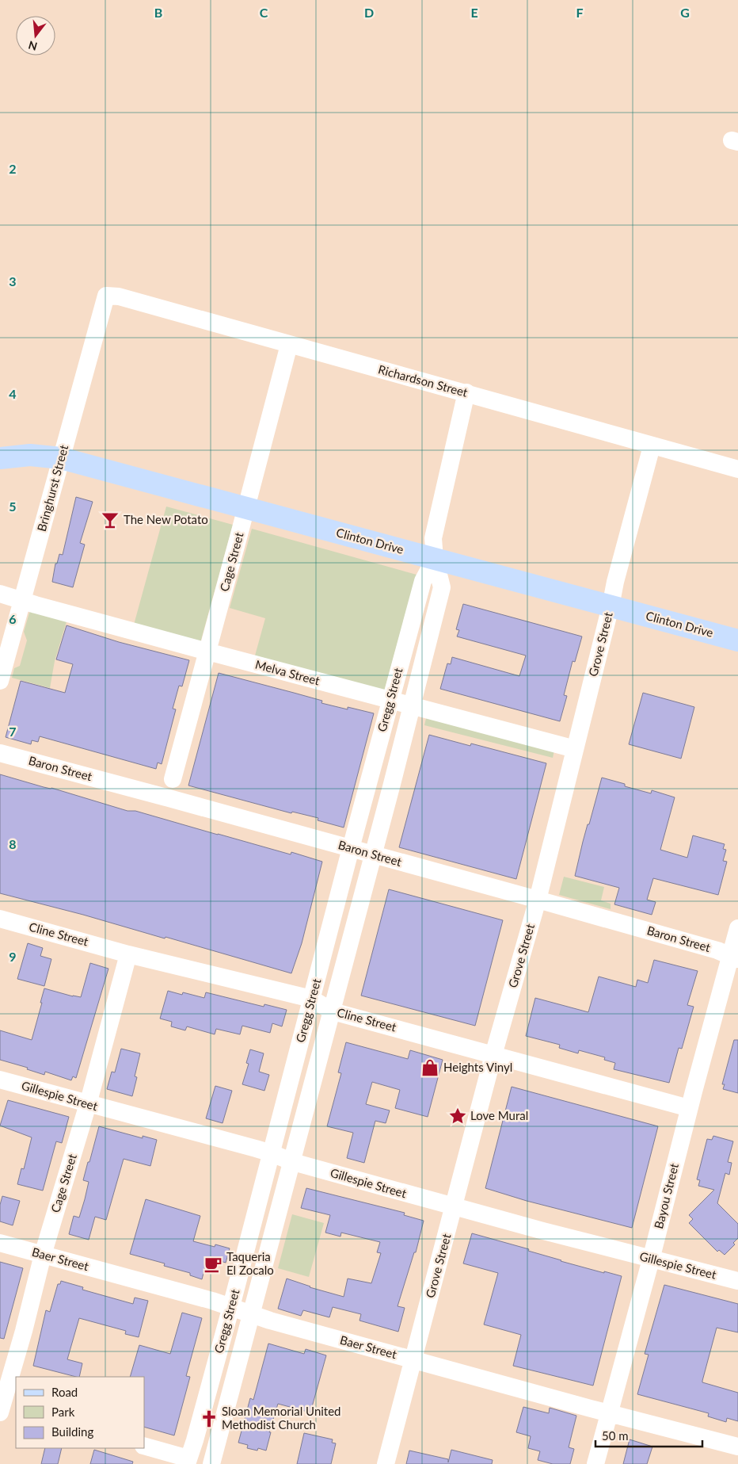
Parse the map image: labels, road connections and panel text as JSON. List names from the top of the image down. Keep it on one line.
{"streets":{"main road":["Clinton Drive"],"street":["Richardson Street","Bringhurst Street","Cage Street","Grove Street","Melva Street","Gregg Street","Baron Street","Cline Street","Gillespie Street","Bayou Street","Baer Street"]},"crossings":[["Richardson Street","Bringhurst Street"],["Richardson Street","Cage Street"],["Richardson Street","Grove Street"],["Richardson Street","Gregg Street"],["Bringhurst Street","Clinton Drive"],["Bringhurst Street","Melva Street"],["Clinton Drive","Cage Street"],["Clinton Drive","Grove Street"],["Clinton Drive","Gregg Street"],["Cage Street","Melva Street"],["Cage Street","Cline Street"],["Cage Street","Gillespie Street"],["Cage Street","Baer Street"],["Grove Street","Melva Street"],["Grove Street","Baron Street"],["Grove Street","Cline Street"],["Grove Street","Gillespie Street"],["Grove Street","Baer Street"],["Melva Street","Gregg Street"],["Gregg Street","Baron Street"],["Gregg Street","Cline Street"],["Gregg Street","Gillespie Street"],["Gregg Street","Baer Street"],["Baron Street","Bayou Street"],["Cline Street","Bayou Street"],["Gillespie Street","Bayou Street"],["Bayou Street","Baer Street"]],"places":{"bar":["The New Potato"],"shop":["Heights Vinyl"],"place":["Love Mural"],"cafe":["Taqueria El Zocalo"],"church":["Sloan Memorial United Methodist Church"]},"legend":["Road","Park","Building"],"scale_bar":"50 m","north":"bottom","grid":{"columns":["B","C","D","E","F","G"],"rows":["2","3","4","5","6","7","8","9"]}}
